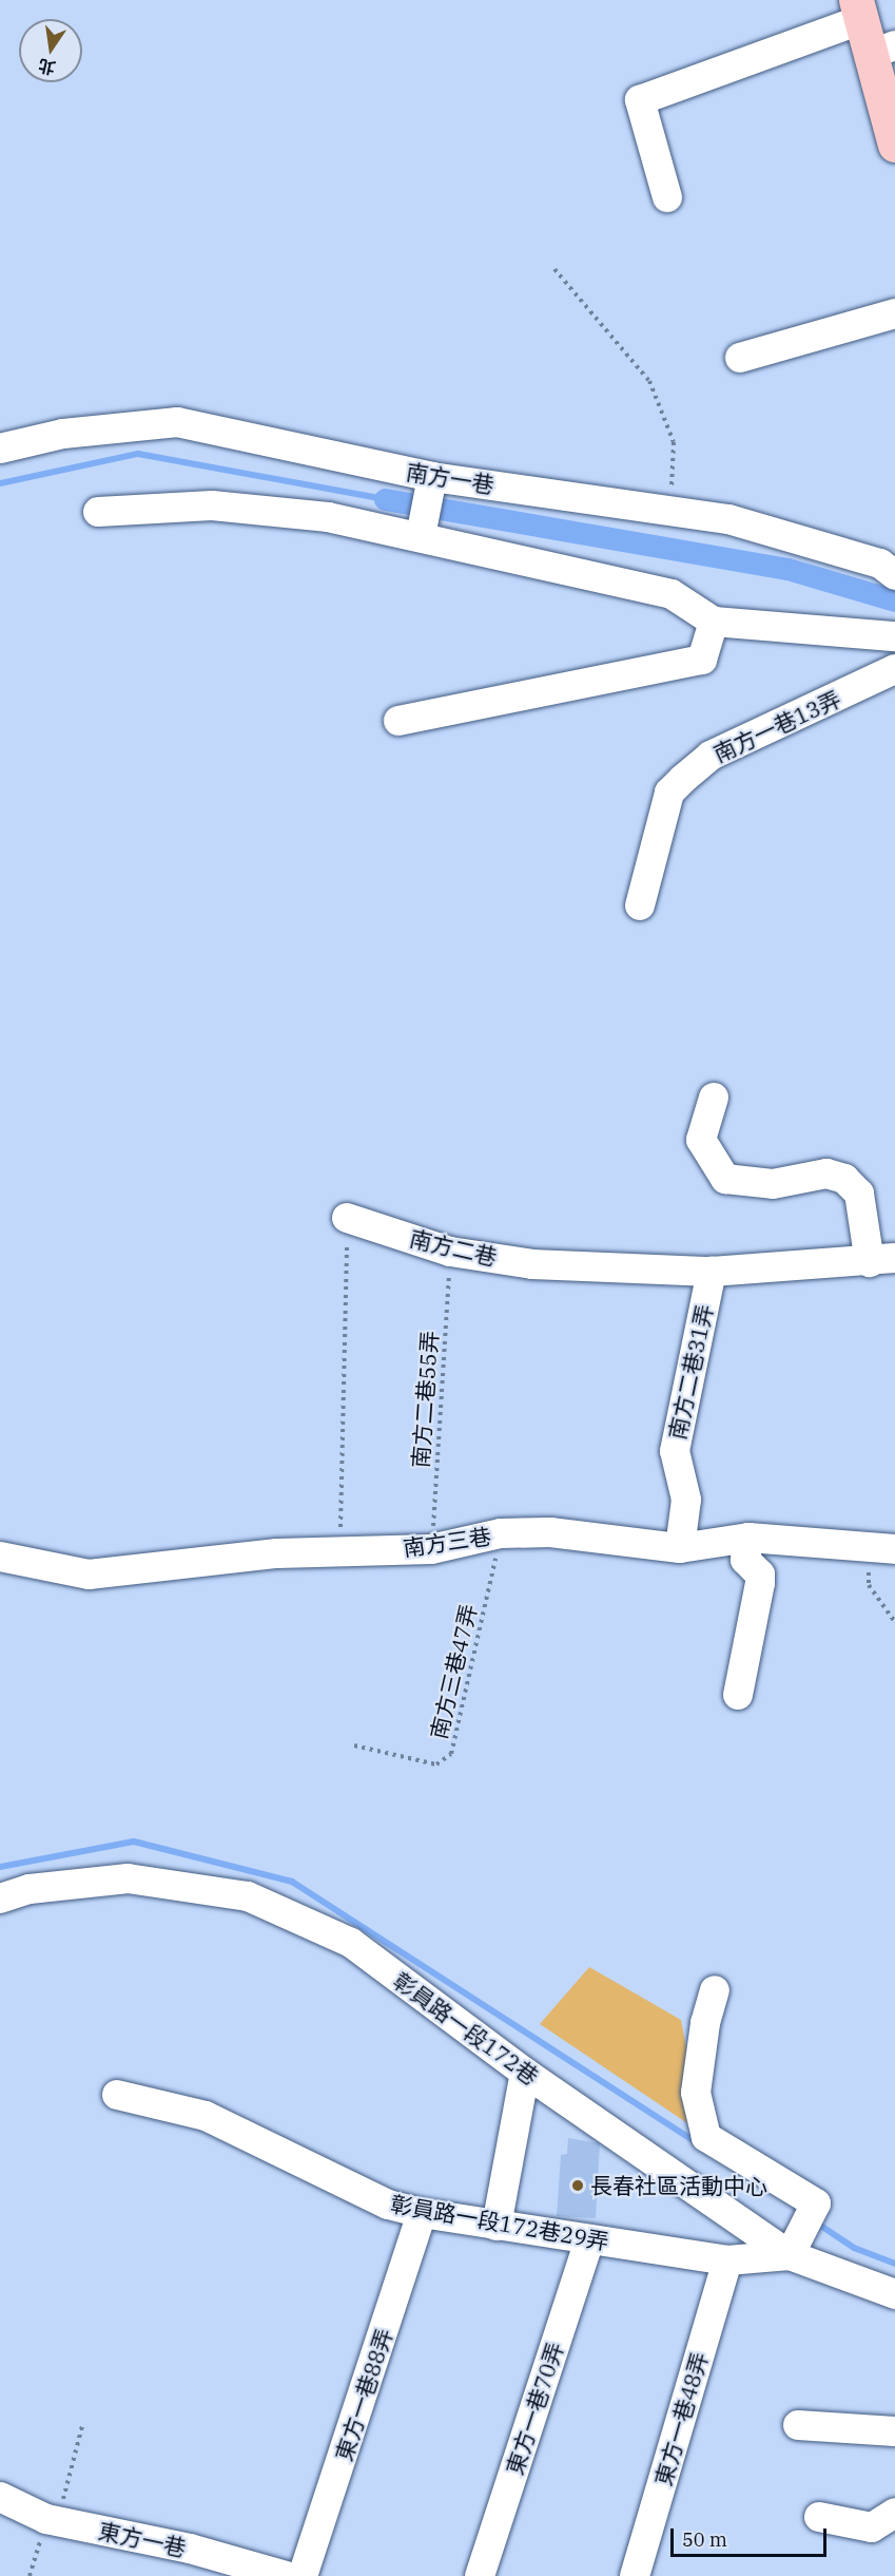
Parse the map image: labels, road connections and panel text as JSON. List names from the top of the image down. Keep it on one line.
{"streets":{"lane":["南方一巷","南方一巷13弄","南方二巷","南方二巷31弄","南方三巷","彰員路一段172巷","彰員路一段172巷29弄","東方一巷88弄","東方一巷70弄","東方一巷48弄","東方一巷"],"path":["南方二巷55弄","南方三巷47弄"]},"crossings":[["南方二巷","南方二巷31弄"],["南方二巷","南方二巷55弄"],["南方二巷31弄","南方三巷"],["南方二巷55弄","南方三巷"],["南方三巷","南方三巷47弄"],["彰員路一段172巷","彰員路一段172巷29弄"],["彰員路一段172巷29弄","東方一巷88弄"],["彰員路一段172巷29弄","東方一巷70弄"],["彰員路一段172巷29弄","東方一巷48弄"]],"places":["長春社區活動中心"],"scale_bar":"50 m","north":"bottom"}
